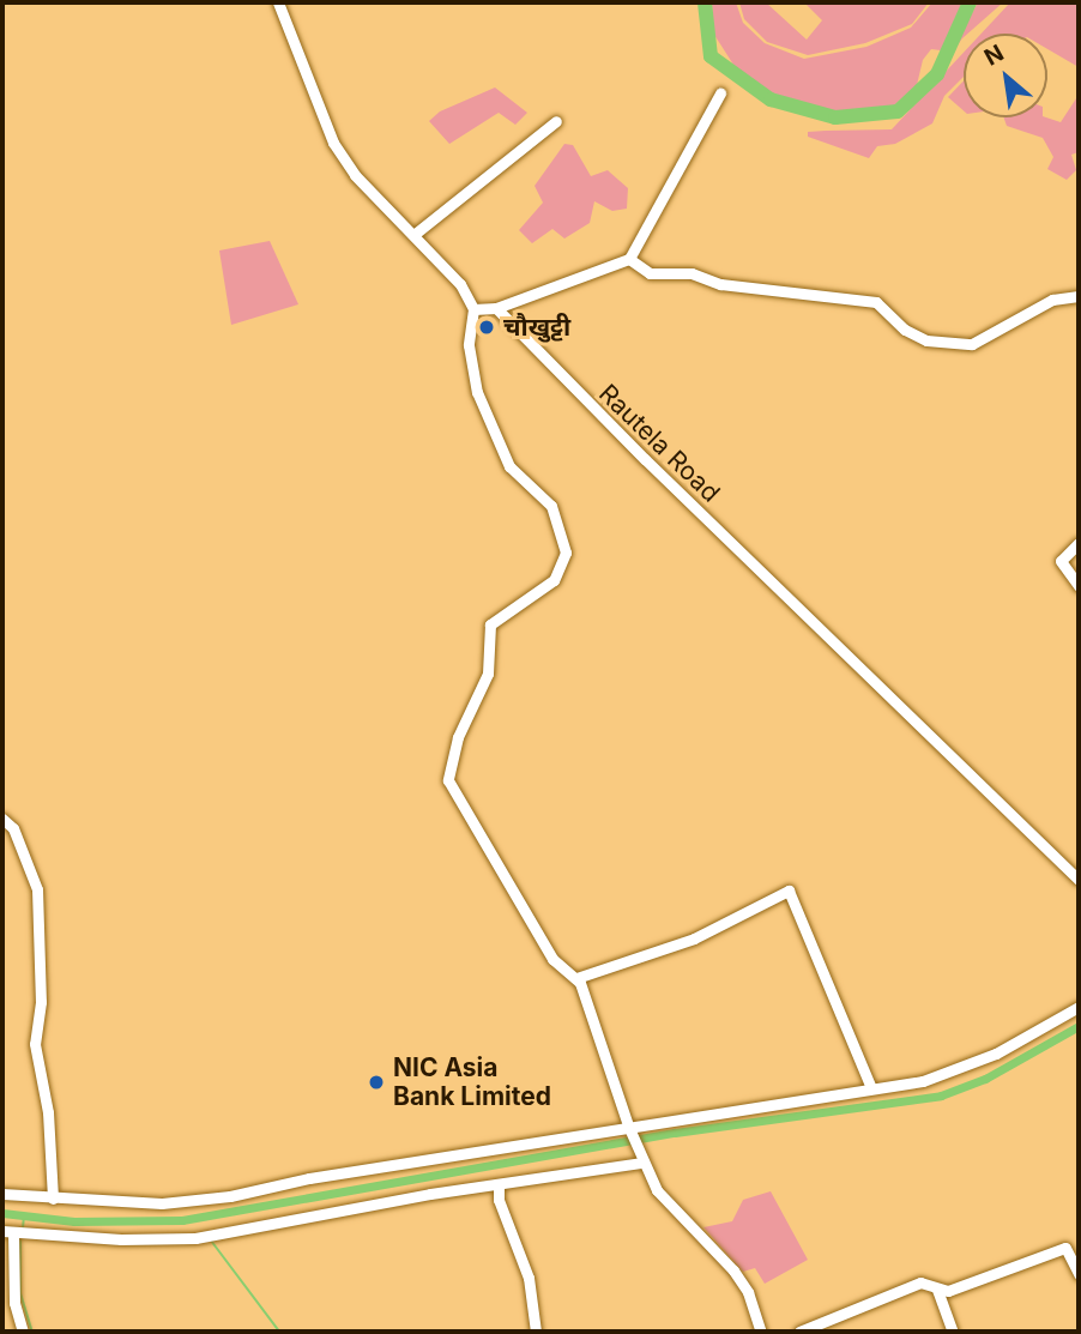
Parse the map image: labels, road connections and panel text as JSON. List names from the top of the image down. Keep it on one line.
{"streets":{"street":["Rautela Road"]},"places":["चौखुट्टी","NIC Asia Bank Limited"],"north":"top left"}
